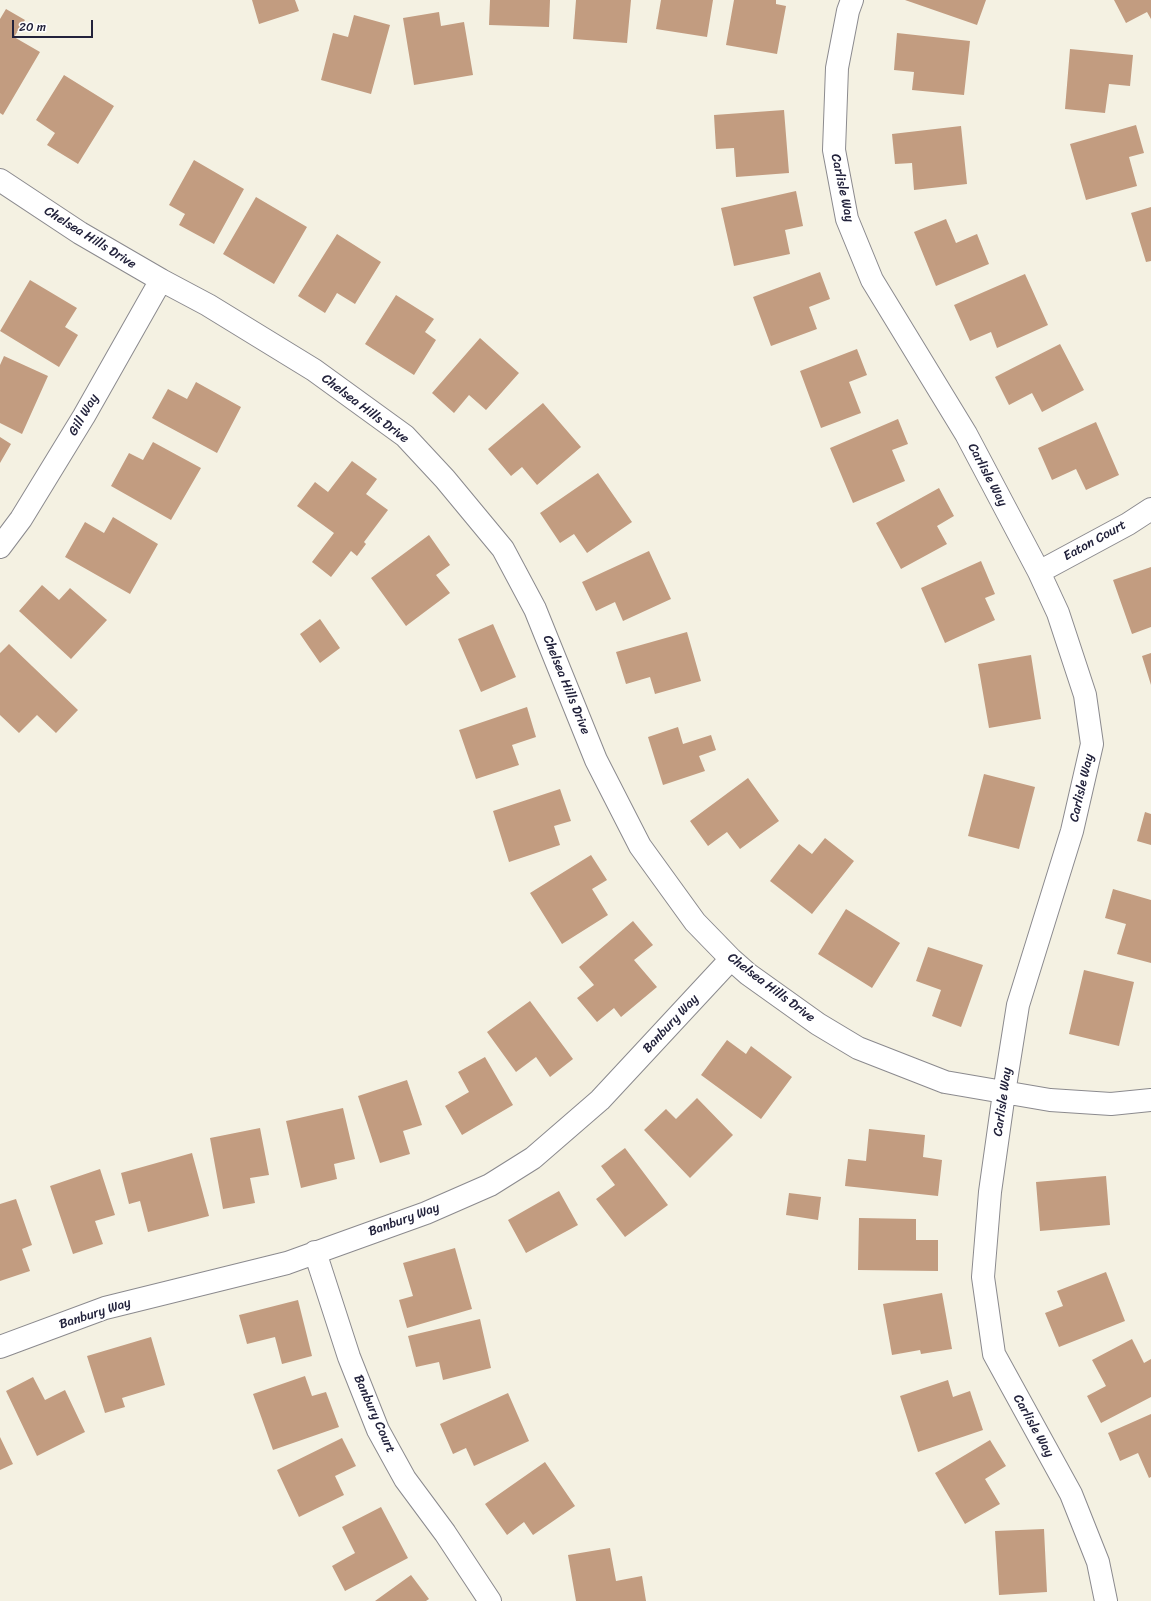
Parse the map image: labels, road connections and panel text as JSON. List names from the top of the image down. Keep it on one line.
{"streets":{"street":["Carlisle Way","Chelsea Hills Drive","Gill Way","Eaton Court","Banbury Way","Banbury Court"]},"crossings":[["Carlisle Way","Chelsea Hills Drive"],["Carlisle Way","Eaton Court"],["Chelsea Hills Drive","Gill Way"],["Chelsea Hills Drive","Banbury Way"],["Banbury Way","Banbury Court"]],"scale_bar":"20 m"}
